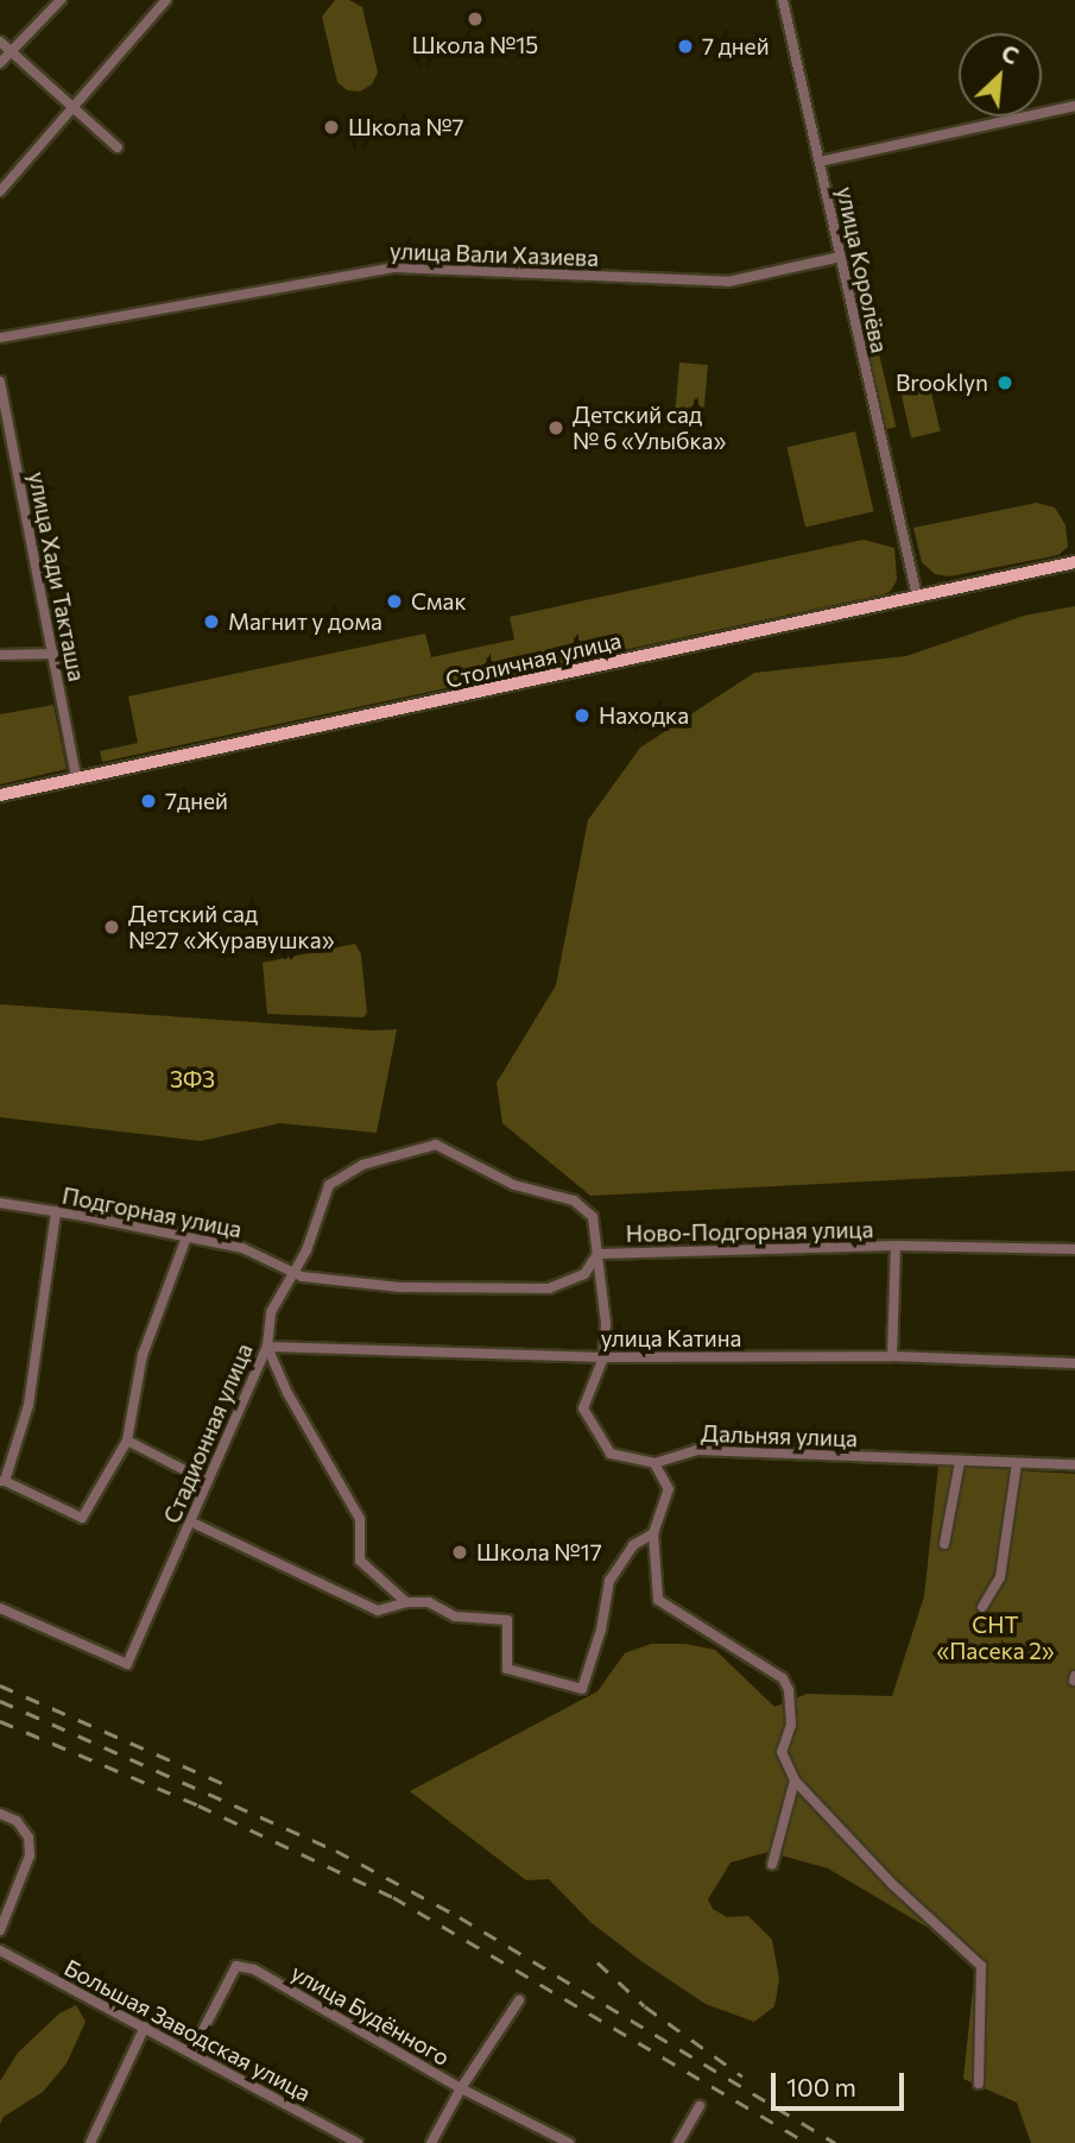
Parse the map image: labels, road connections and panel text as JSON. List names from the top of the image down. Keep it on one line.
{"streets":{"main road":["Столичная улица"],"street":["улица Вали Хазиева","улица Королёва","улица Хади Такташа","Подгорная улица","Ново-Подгорная улица","улица Катина","Стадионная улица","Дальняя улица","улица Будённого","Большая Заводская улица"]},"crossings":[["улица Вали Хазиева","улица Королёва"],["улица Королёва","Столичная улица"],["улица Хади Такташа","Столичная улица"],["Подгорная улица","Ново-Подгорная улица"],["Подгорная улица","Стадионная улица"],["Ново-Подгорная улица","Стадионная улица"],["Ново-Подгорная улица","Дальняя улица"],["улица Катина","Стадионная улица"],["улица Катина","Дальняя улица"],["Стадионная улица","Дальняя улица"],["улица Будённого","Большая Заводская улица"]],"parks":["ЗФЗ","СНТ «Пасека 2»"],"places":["Школа №15","7 дней","Школа №7","Brooklyn","Детский сад № 6 «Улыбка»","Смак","Магнит у дома","Находка","7дней","Детский сад №27 «Журавушка»","Школа №17"],"scale_bar":"100 m","north":"top right"}
